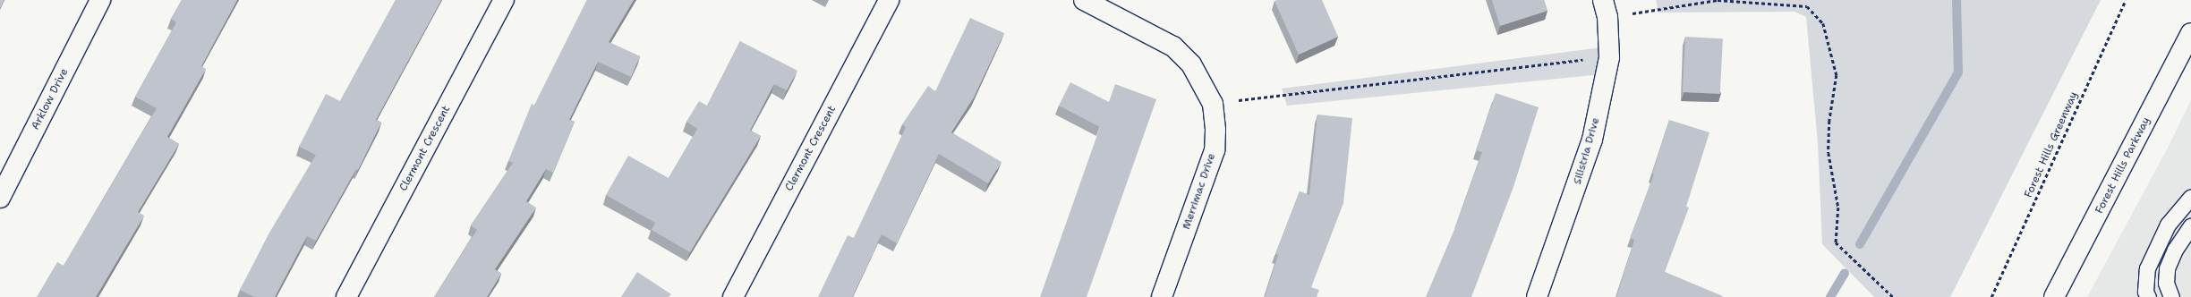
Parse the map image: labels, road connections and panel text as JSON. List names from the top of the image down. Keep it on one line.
{"streets":{"street":["Arklow Drive","Clermont Crescent","Silistria Drive","Forest Hills Parkway","Merrimac Drive"],"path":["Forest Hills Greenway"]}}
